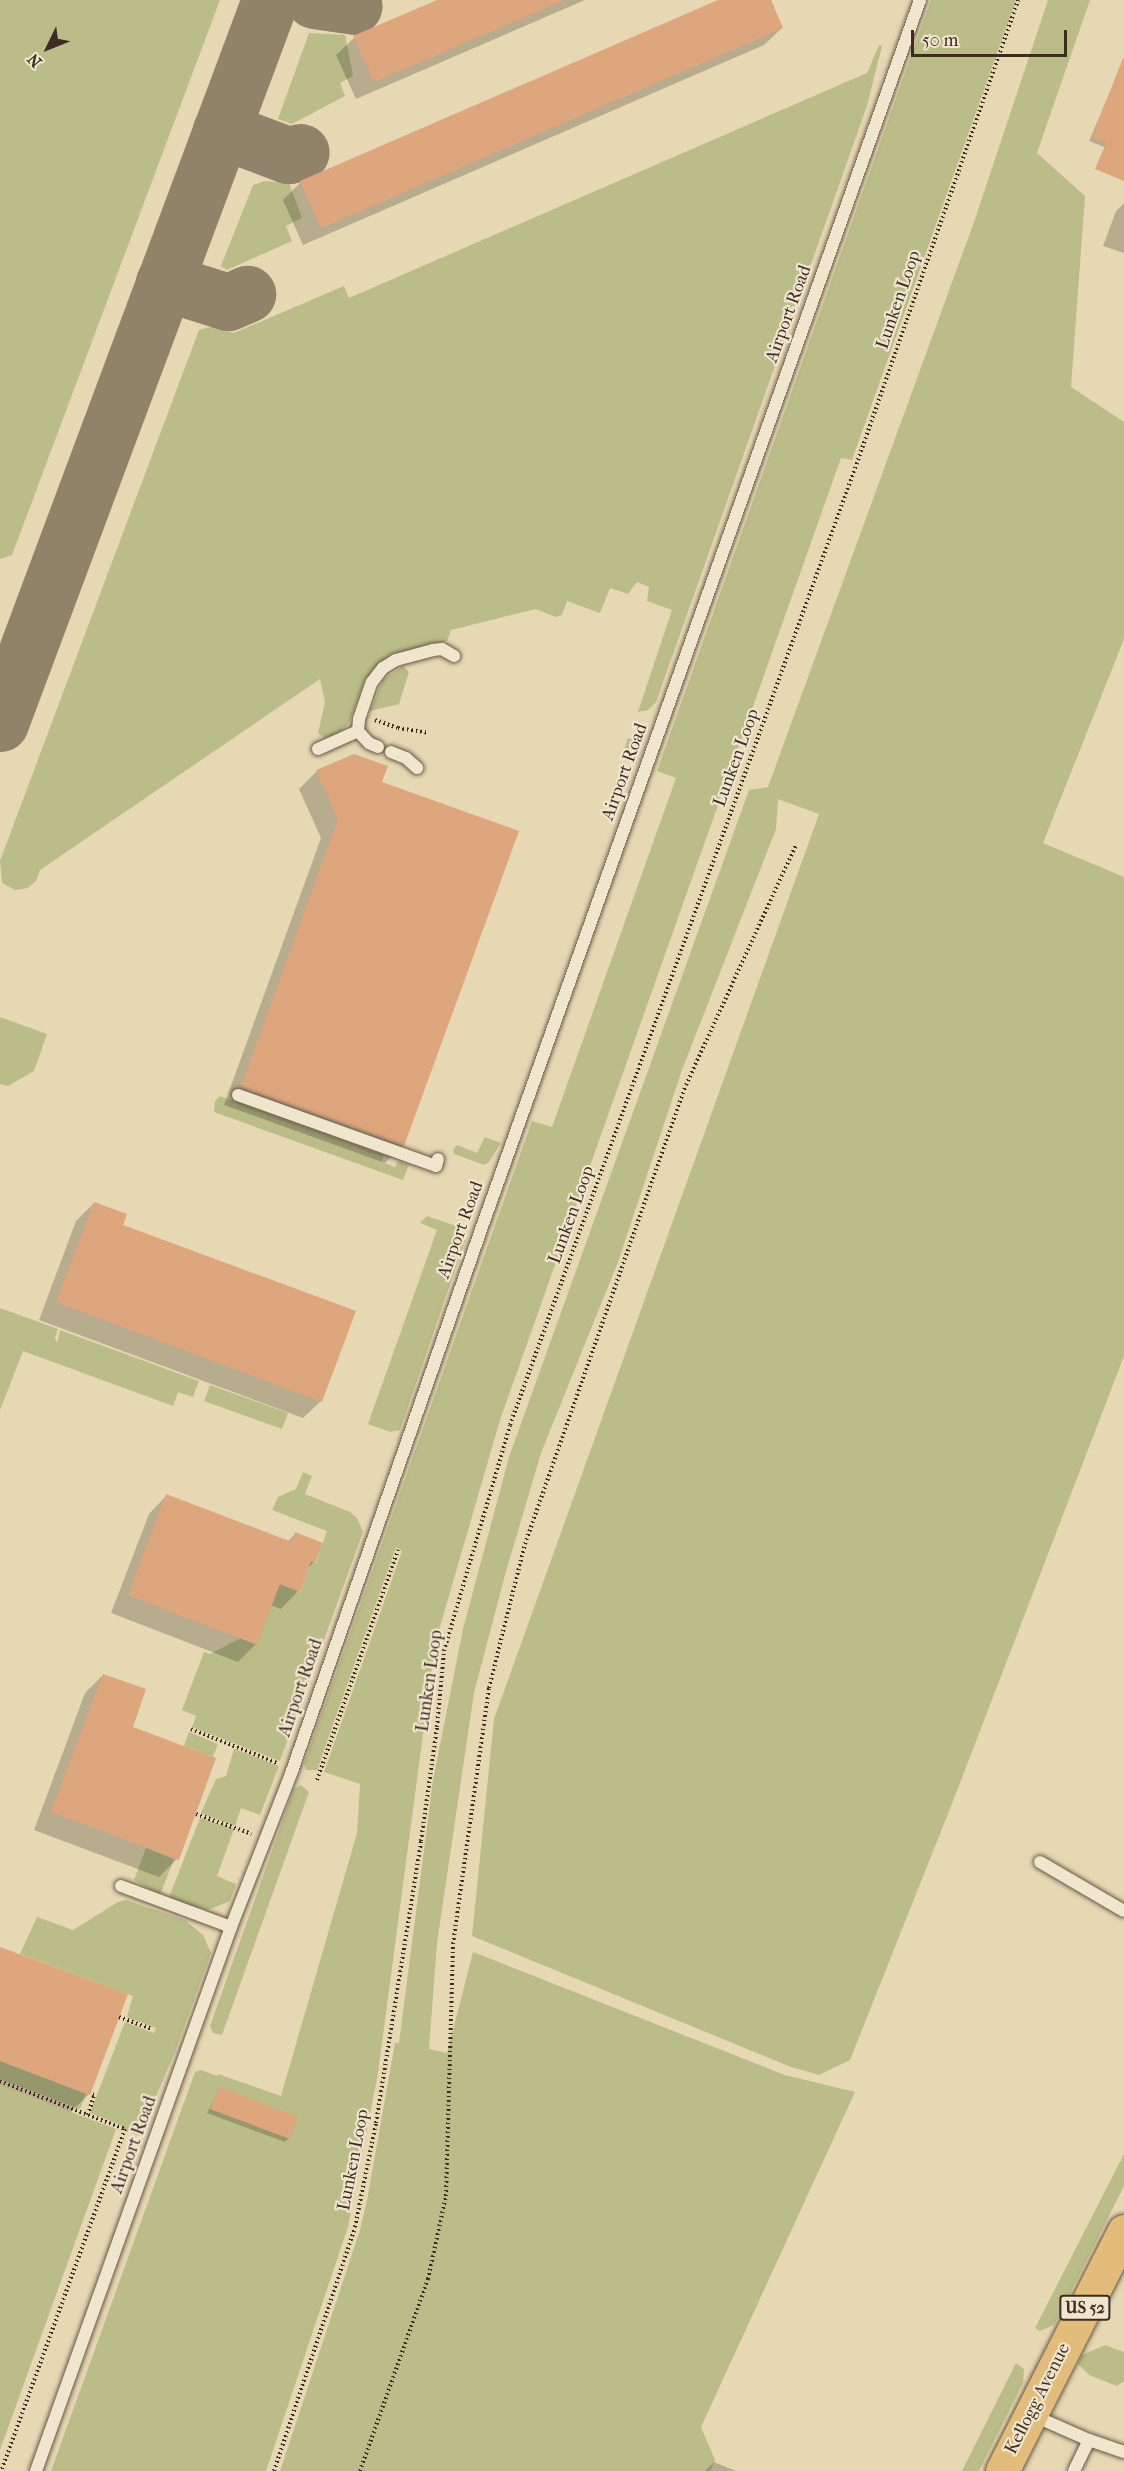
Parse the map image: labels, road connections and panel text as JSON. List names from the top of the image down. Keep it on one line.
{"streets":{"main road":["US 52","Kellogg Avenue"],"lane":["Airport Road"],"path":["Lunken Loop"]},"scale_bar":"50 m","north":"bottom left"}
